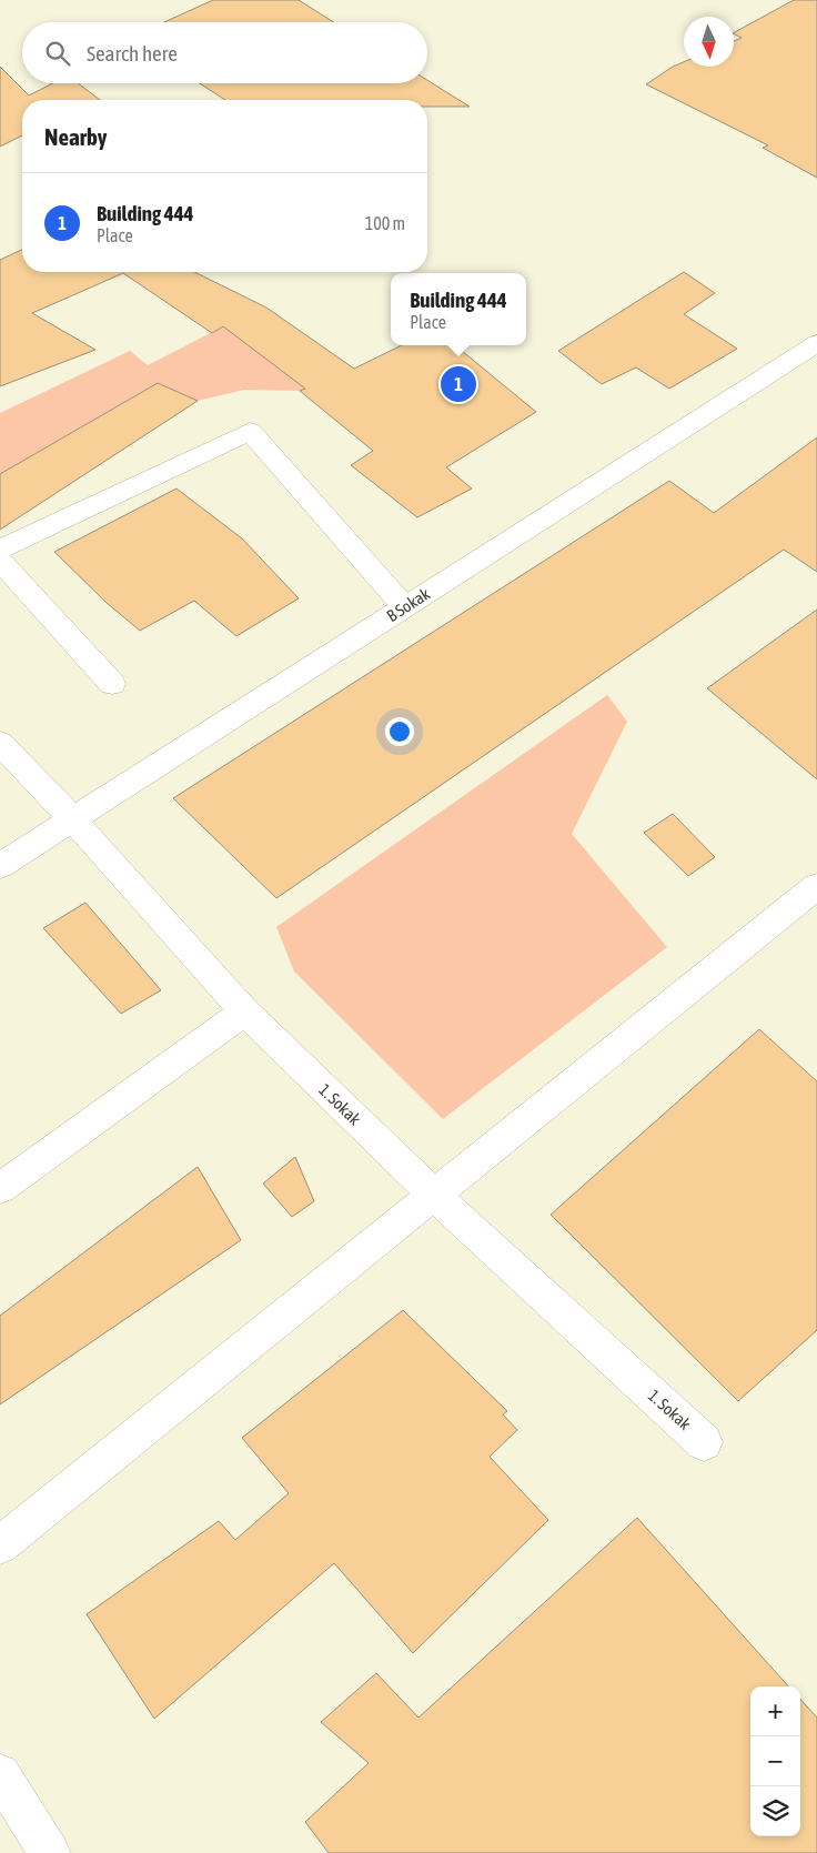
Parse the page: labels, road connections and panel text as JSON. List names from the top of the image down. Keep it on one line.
{"streets":{"lane":["B Sokak","1. Sokak"]},"crossings":[["B Sokak","1. Sokak"]],"north":"bottom","page":{"search":"Search here","heading":"Nearby","list":[{"mark":"1","name":"Building 444","note":"Place","value":"100 m"}],"popup":["Building 444","Place"],"pins":"1","map_buttons":["+","−"]}}
